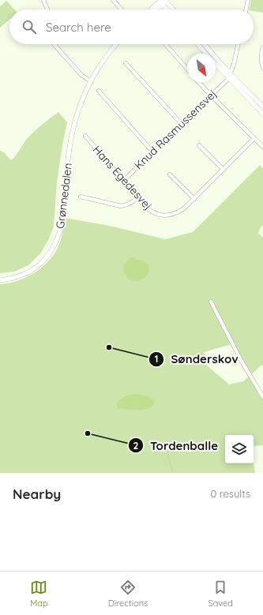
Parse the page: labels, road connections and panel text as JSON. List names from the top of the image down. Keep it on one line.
{"streets":{"street":["Knud Rasmussensvej","Hans Egedesvej","Grønnedalen"]},"crossings":[["Knud Rasmussensvej","Hans Egedesvej"]],"places":["Sønderskov","Tordenballe"],"north":"bottom right","page":{"search":"Search here","heading":["Nearby","0 results"],"nav":["Map","Directions","Saved"]}}
